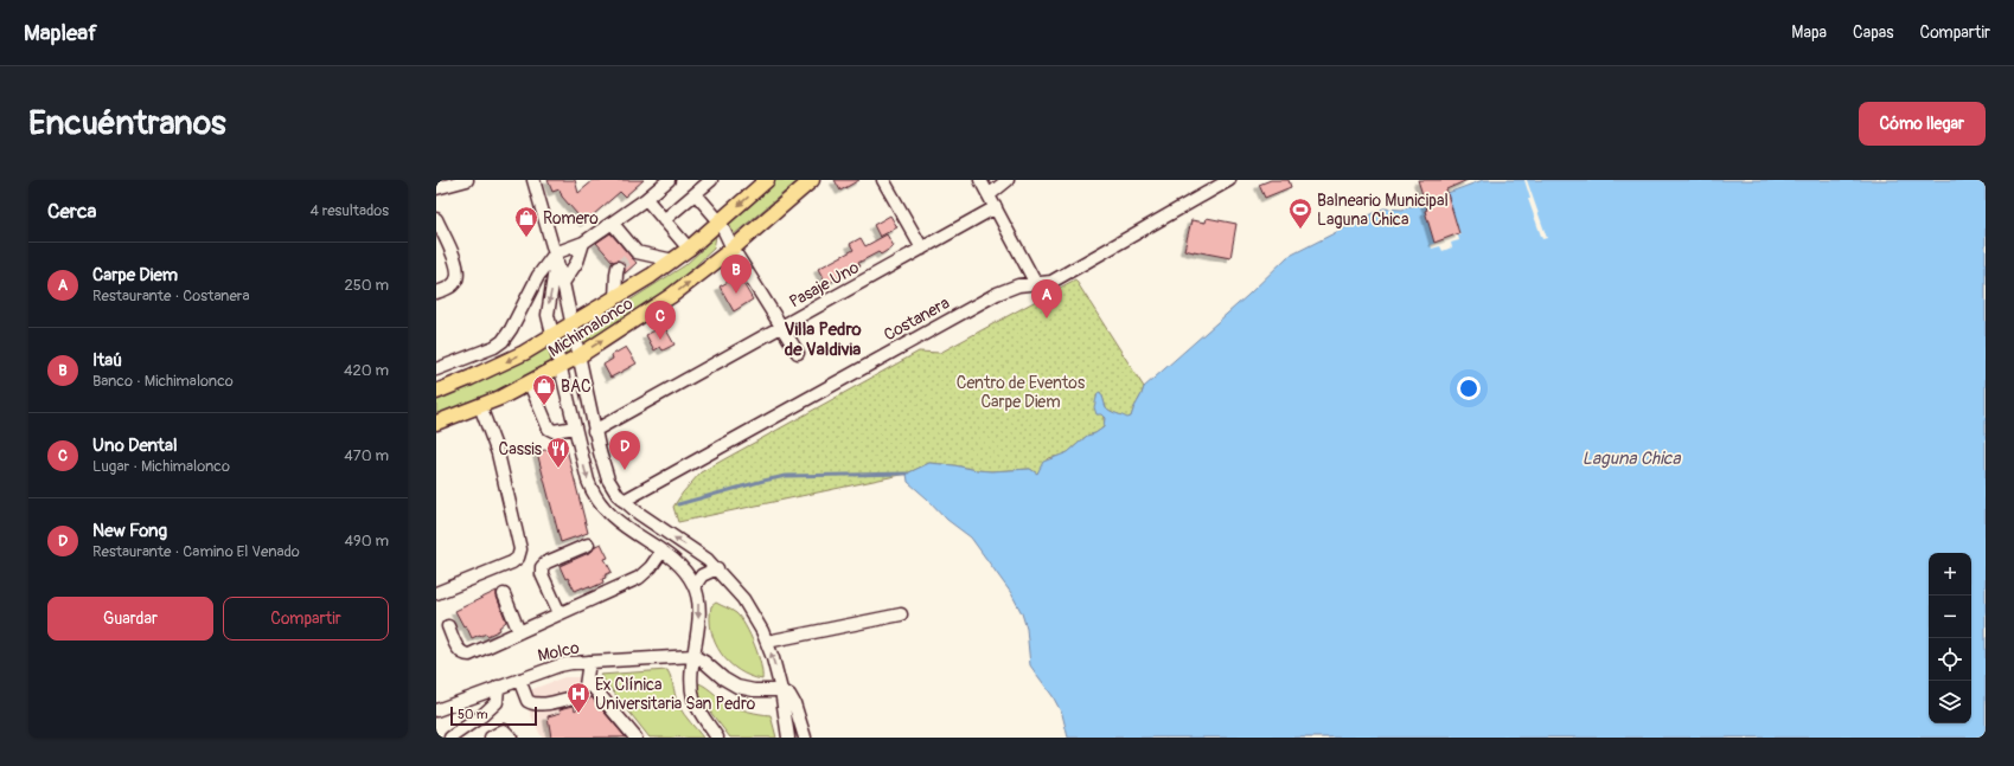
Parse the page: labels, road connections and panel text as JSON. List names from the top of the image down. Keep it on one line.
{"streets":{"main road":["Michimalonco"],"street":["Pasaje Uno","Costanera","Molco"]},"districts":["Villa Pedro de Valdivia"],"water":["Laguna Chica"],"parks":["Centro de Eventos Carpe Diem"],"places":{"sports":["Balneario Municipal Laguna Chica"],"shop":["Romero","BAC"],"restaurant":["Cassis"],"hospital":["Ex Clínica Universitaria San Pedro"]},"scale_bar":"50 m","page":{"header":"Mapleaf","nav":["Mapa","Capas","Compartir"],"buttons":["Cómo llegar",["Guardar","Compartir"]],"title":"Encuéntranos","heading":["Cerca","4 resultados"],"list":[{"mark":"A","name":"Carpe Diem","note":"Restaurante · Costanera","value":"250 m"},{"mark":"B","name":"Itaú","note":"Banco · Michimalonco","value":"420 m"},{"mark":"C","name":"Uno Dental","note":"Lugar · Michimalonco","value":"470 m"},{"mark":"D","name":"New Fong","note":"Restaurante · Camino El Venado","value":"490 m"}],"pins":["B","A","C","D"],"map_buttons":["+","−"],"scale":"50 m"}}
